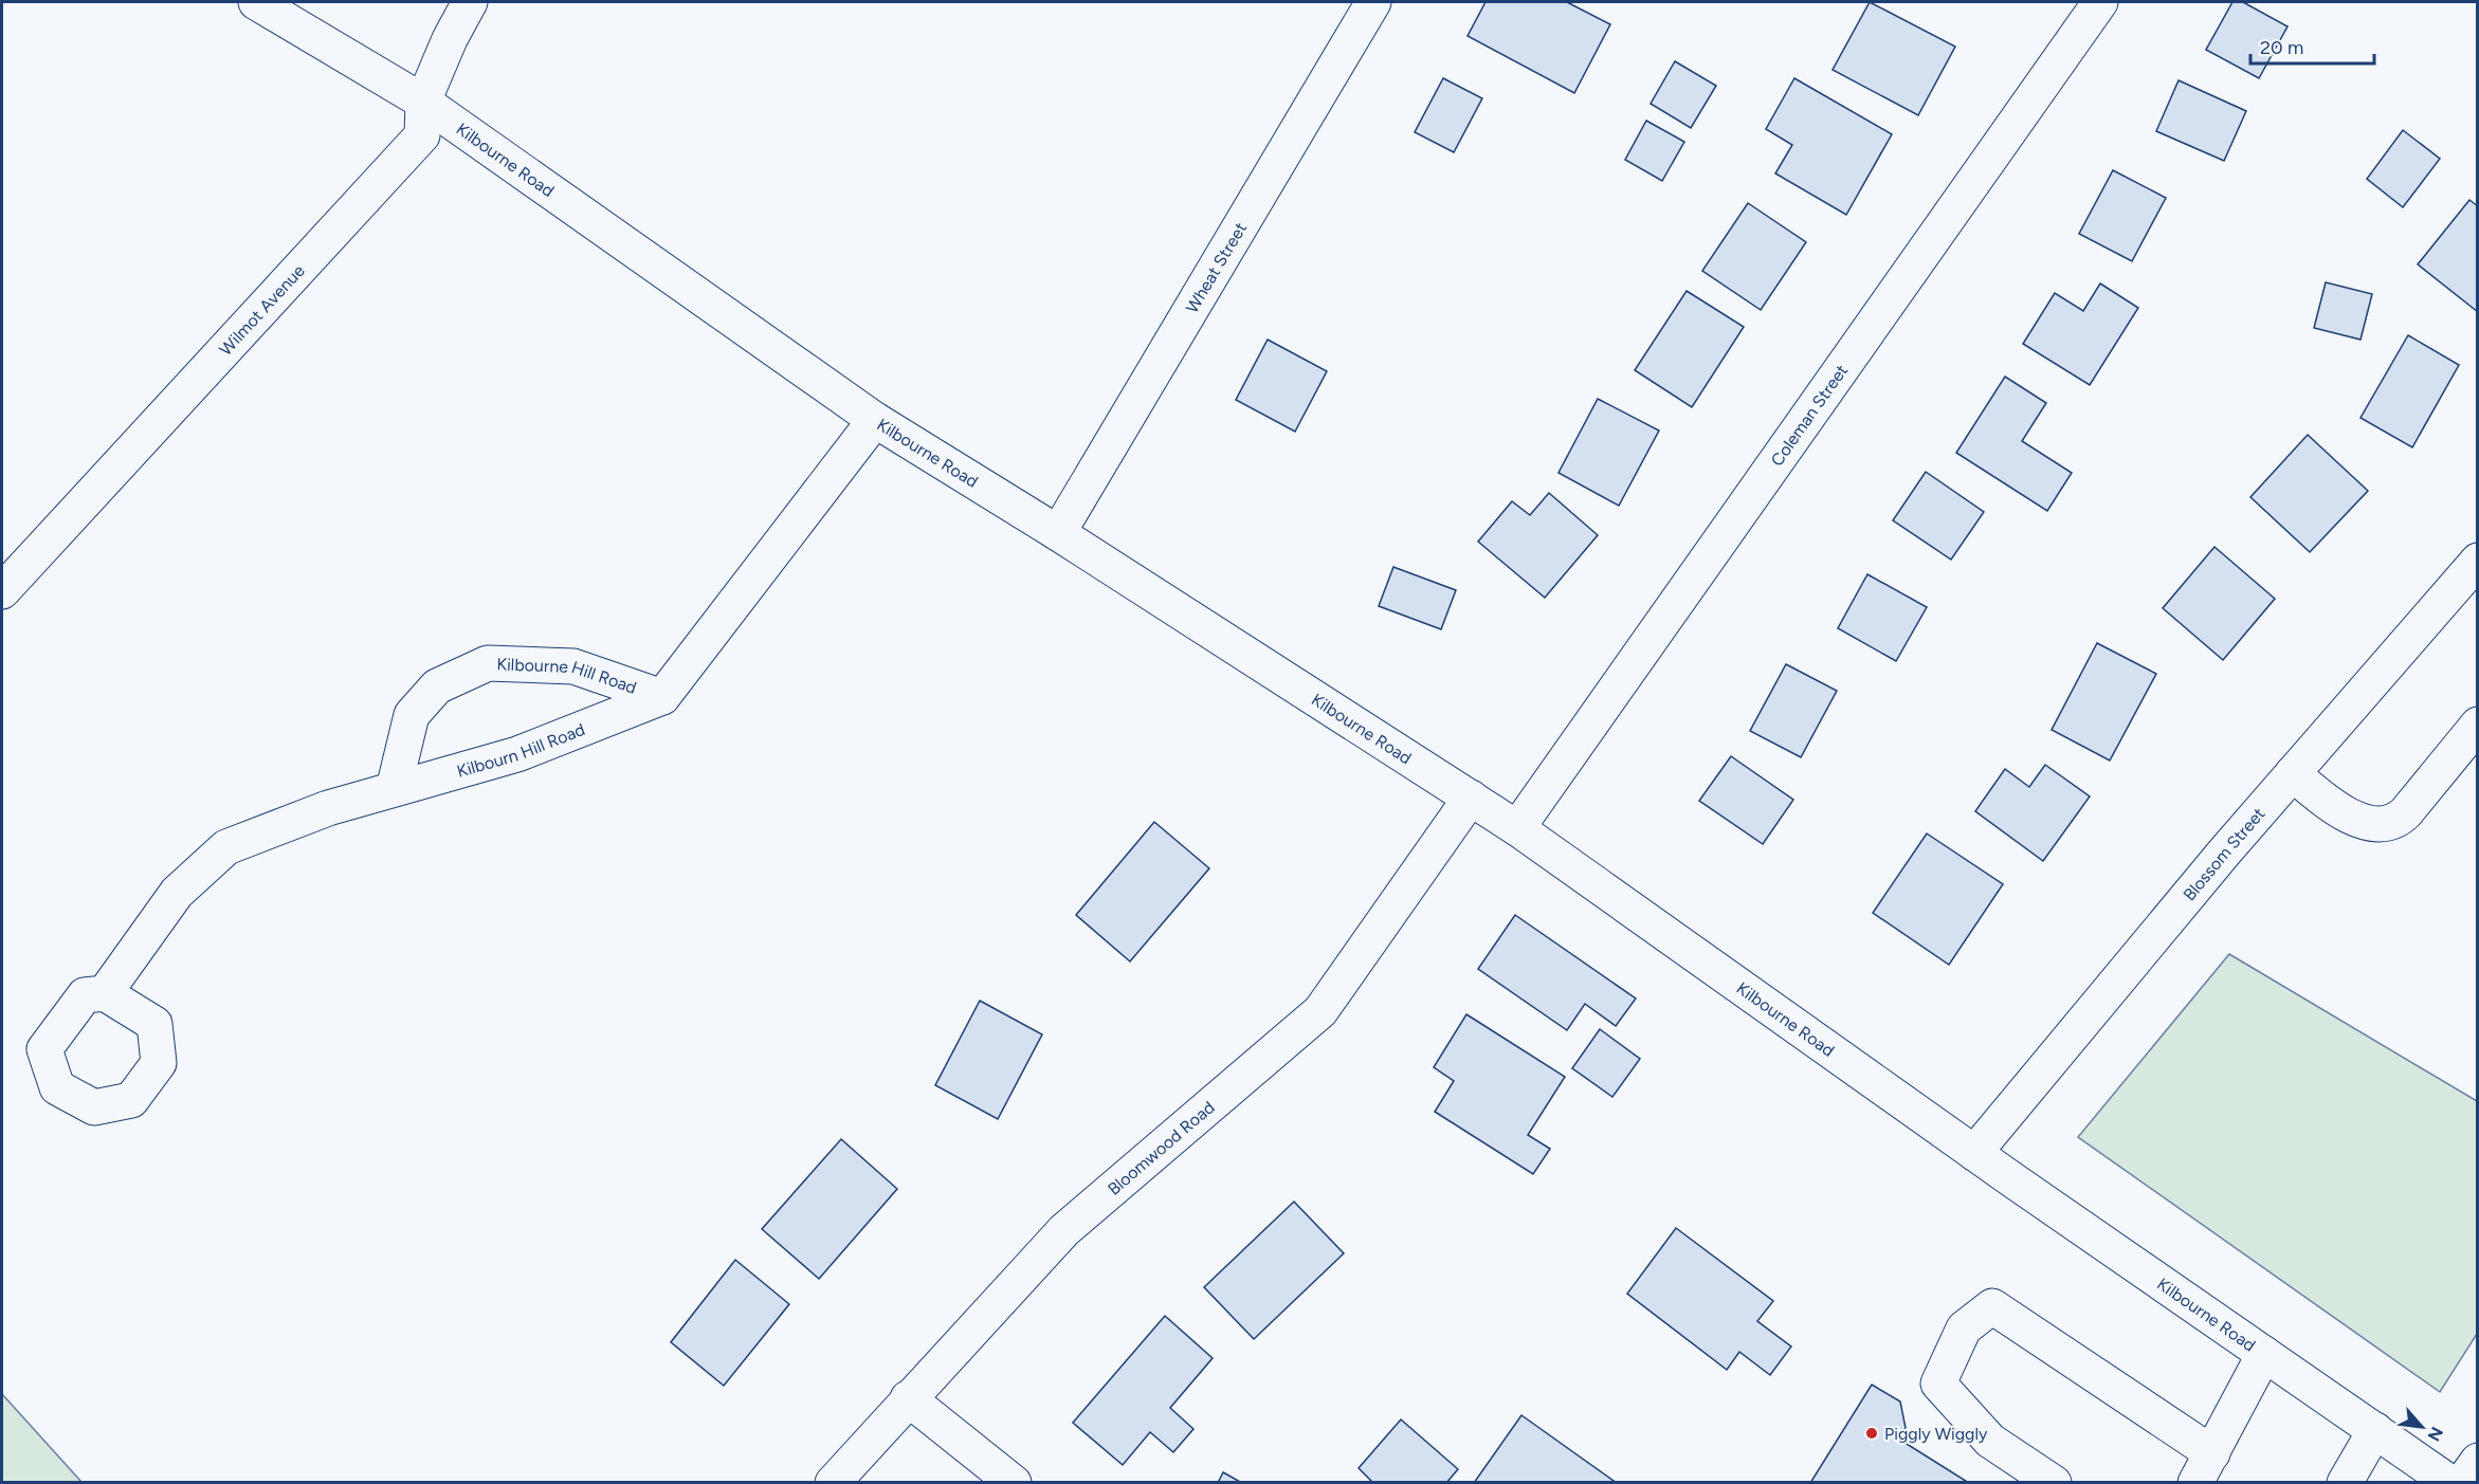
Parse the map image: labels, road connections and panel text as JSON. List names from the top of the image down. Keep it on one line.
{"streets":{"street":["Kilbourne Road","Wheat Street","Wilmot Avenue","Coleman Street","Kilbourne Hill Road","Kilbourn Hill Road","Blossom Street","Bloomwood Road"]},"crossings":[["Kilbourne Road","Wheat Street"],["Kilbourne Road","Wilmot Avenue"],["Kilbourne Road","Coleman Street"],["Kilbourne Road","Blossom Street"],["Kilbourne Road","Bloomwood Road"],["Kilbourne Hill Road","Kilbourn Hill Road"]],"places":["Piggly Wiggly"],"scale_bar":"20 m","north":"bottom right"}
